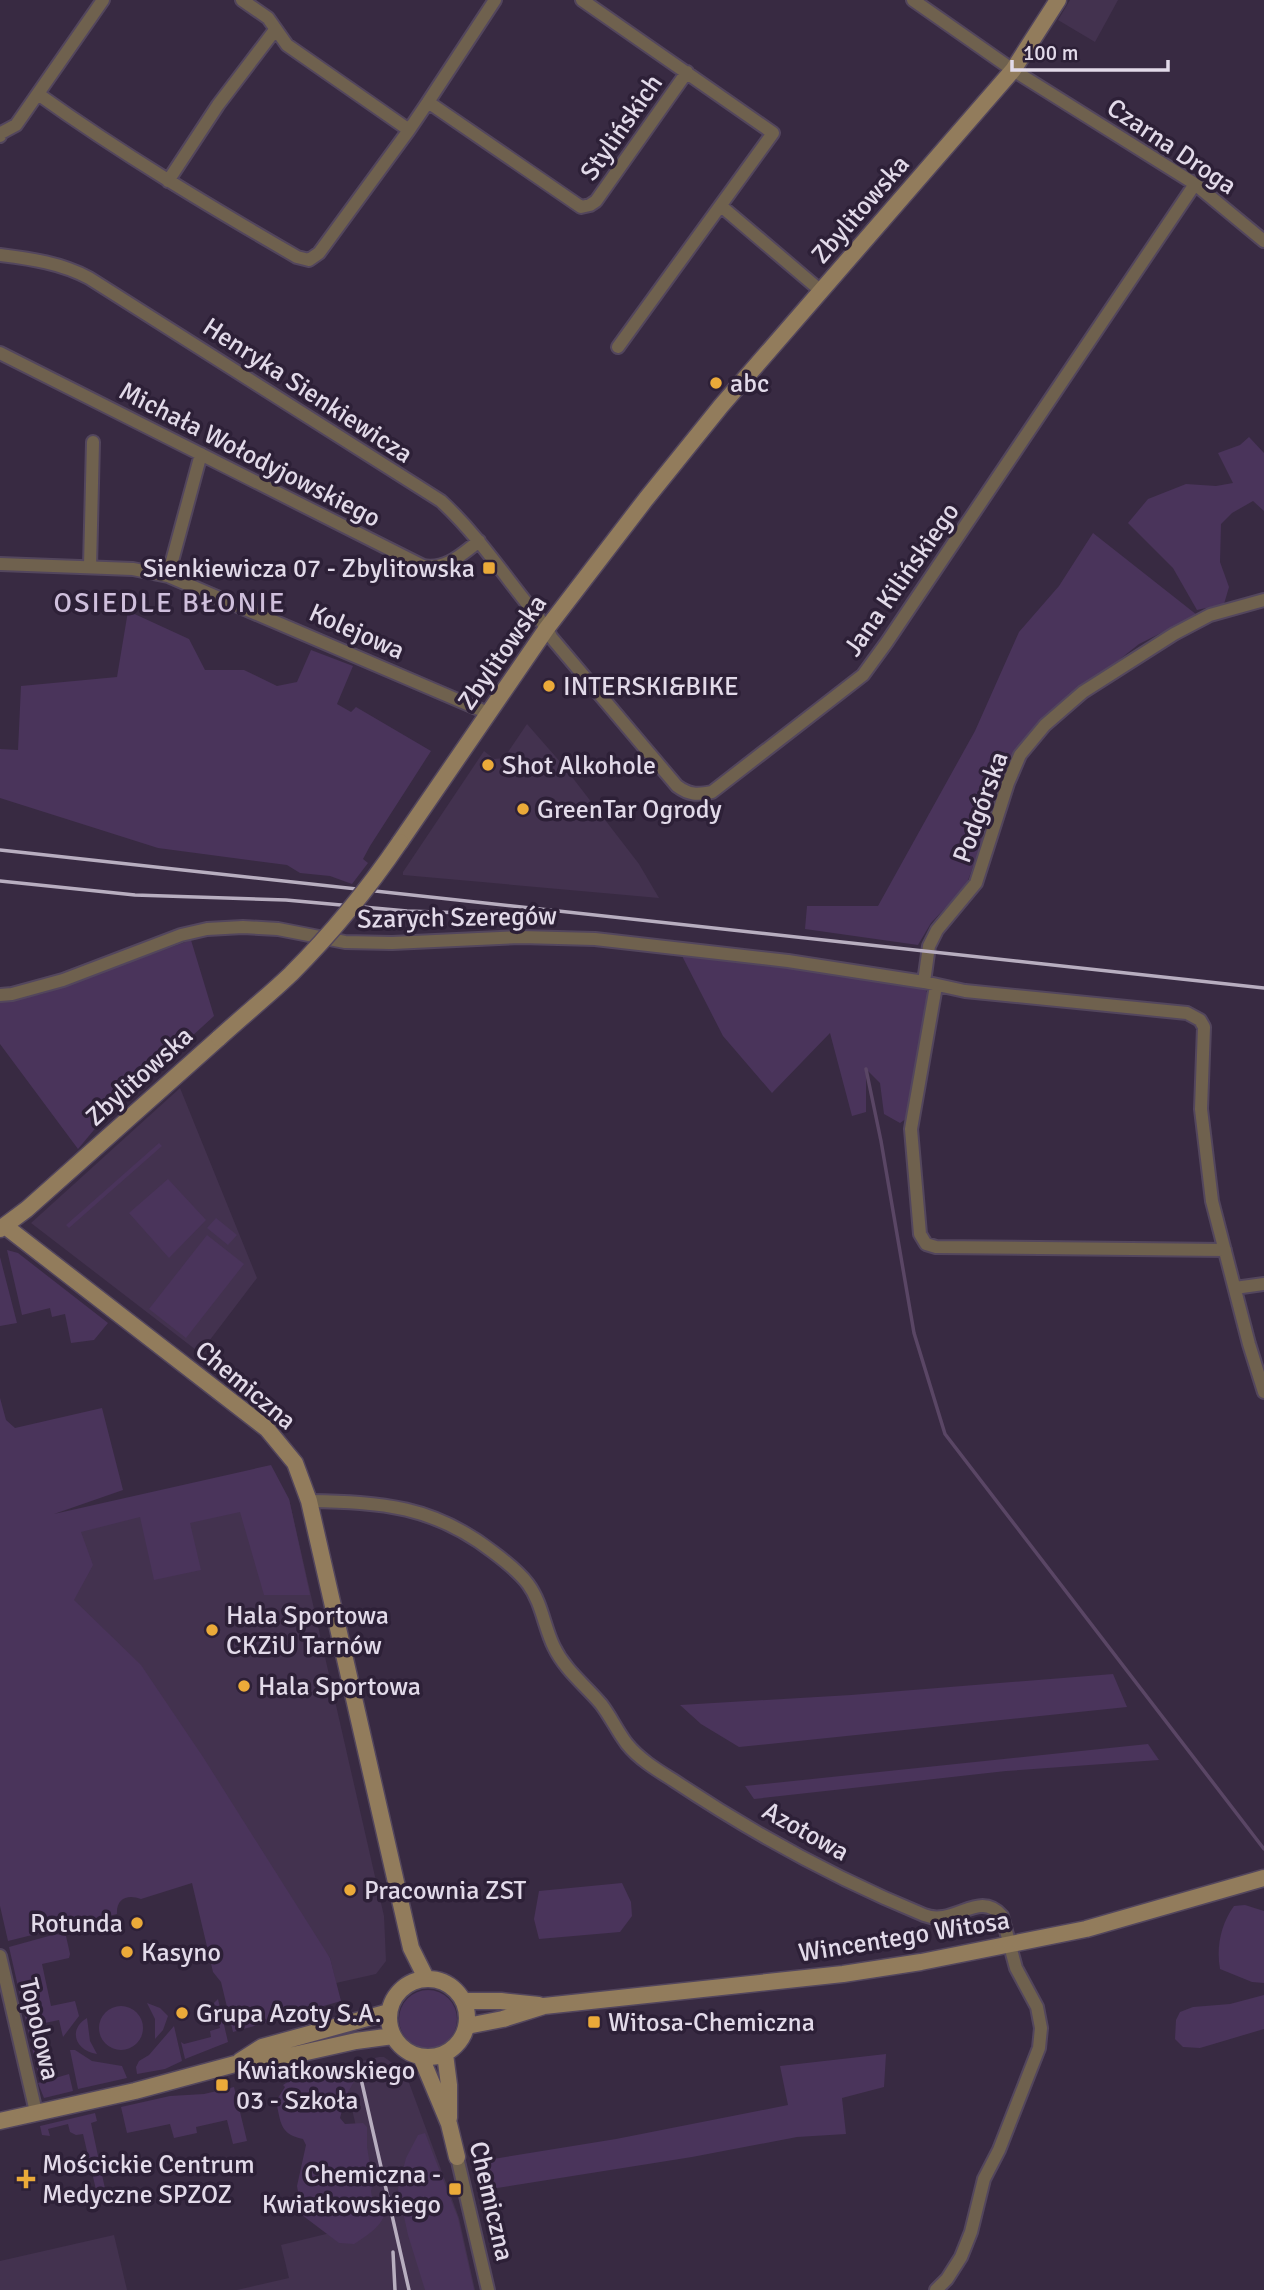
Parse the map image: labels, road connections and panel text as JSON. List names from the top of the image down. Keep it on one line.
{"streets":{"street":["Stylińskich","Czarna Droga","Zbylitowska","Henryka Sienkiewicza","Michała Wołodyjowskiego","Jana Kilińskiego","Kolejowa","Podgórska","Szarych Szeregów","Chemiczna","Azotowa","Wincentego Witosa","Topolowa"]},"crossings":[["Czarna Droga","Zbylitowska"],["Czarna Droga","Jana Kilińskiego"],["Zbylitowska","Henryka Sienkiewicza"],["Zbylitowska","Jana Kilińskiego"],["Zbylitowska","Kolejowa"],["Zbylitowska","Chemiczna"],["Henryka Sienkiewicza","Michała Wołodyjowskiego"],["Henryka Sienkiewicza","Jana Kilińskiego"],["Podgórska","Szarych Szeregów"],["Chemiczna","Azotowa"],["Chemiczna","Wincentego Witosa"],["Azotowa","Wincentego Witosa"]],"districts":["OSIEDLE BŁONIE"],"places":{"other":["abc","INTERSKI&BIKE","Shot Alkohole","GreenTar Ogrody","Hala Sportowa CKZiU Tarnów","Hala Sportowa","Pracownia ZST","Rotunda","Kasyno","Grupa Azoty S.A."],"transit":["Sienkiewicza 07 - Zbylitowska","Witosa-Chemiczna","Kwiatkowskiego 03 - Szkoła","Chemiczna - Kwiatkowskiego"],"health":["Mościckie Centrum Medyczne SPZOZ"]},"scale_bar":"100 m"}
